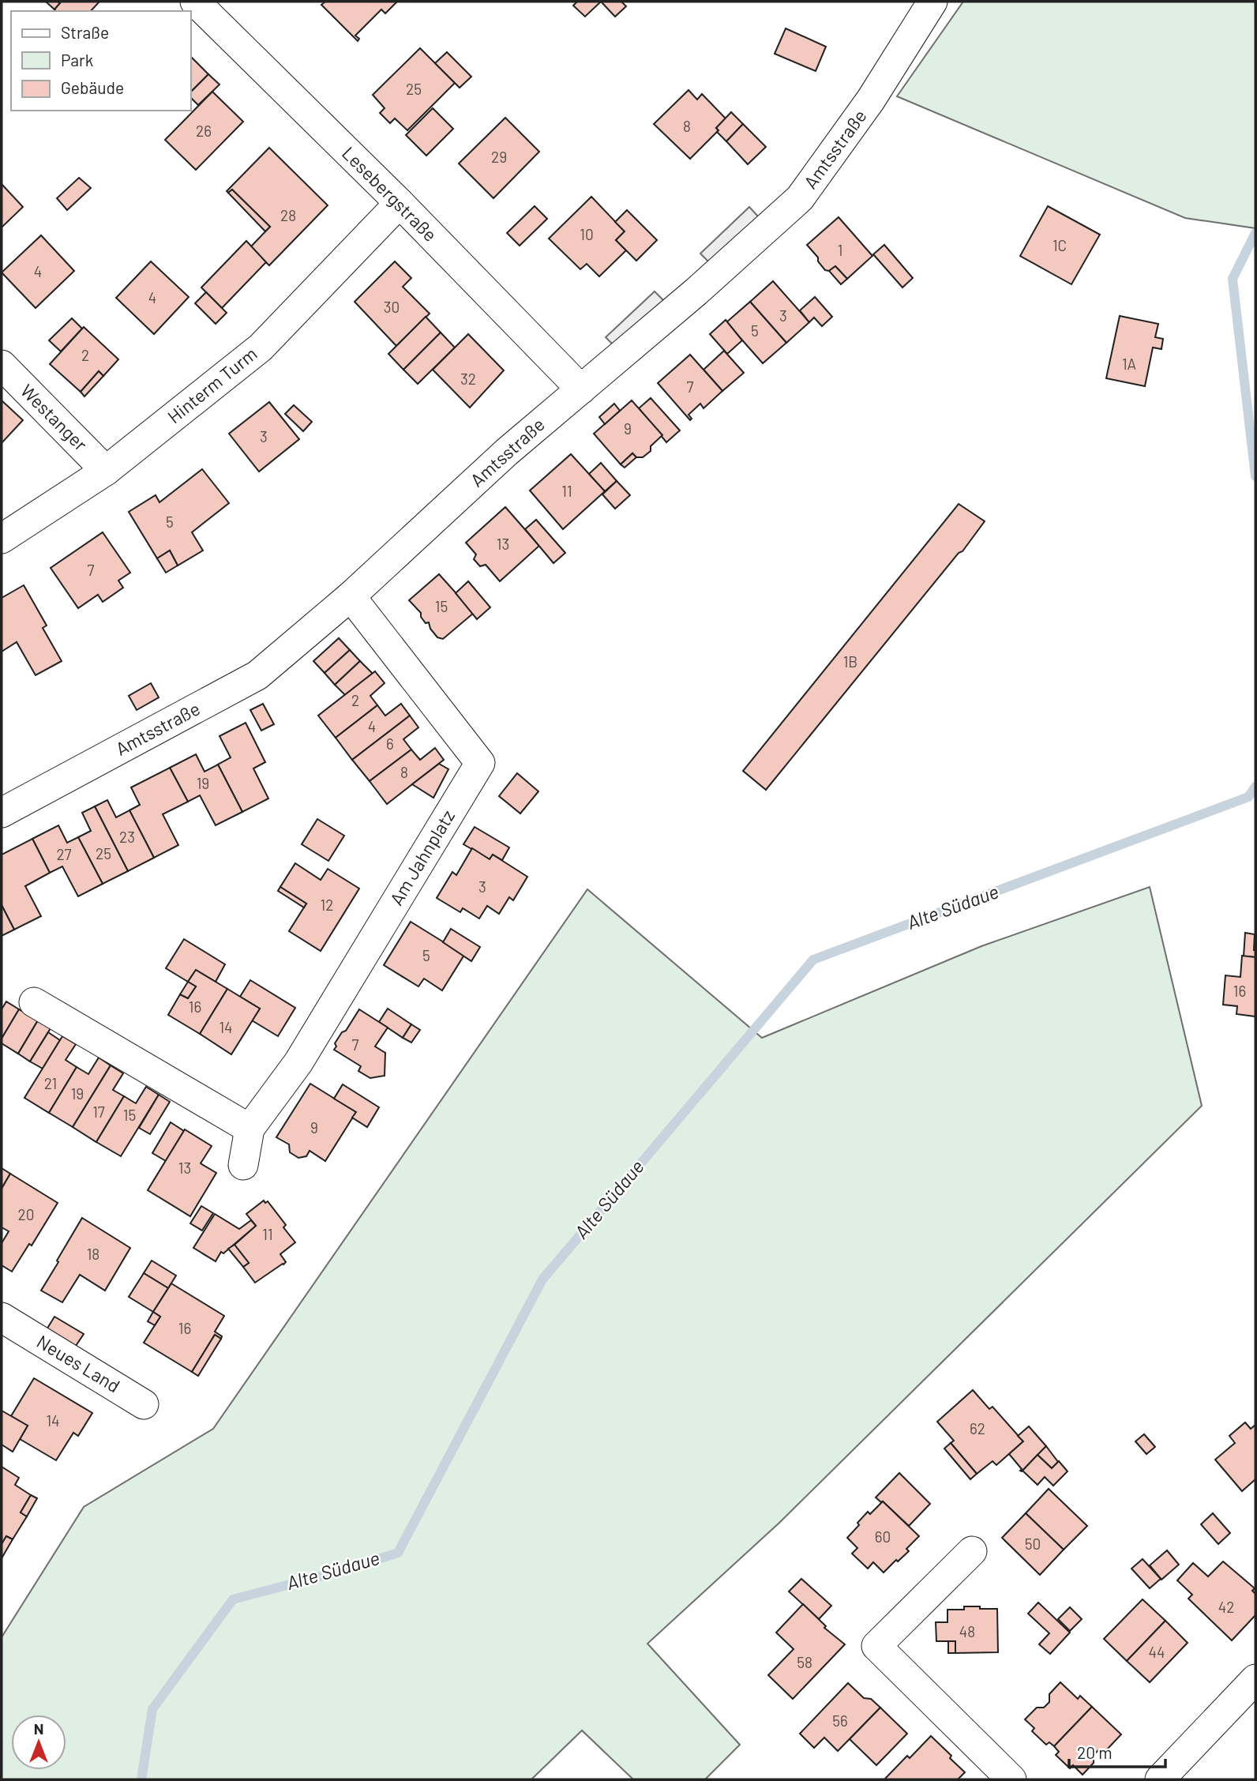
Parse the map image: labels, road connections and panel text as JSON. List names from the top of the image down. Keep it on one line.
{"streets":{"street":["Amtsstraße","Lesebergstraße","Hinterm Turm","Westanger","Am Jahnplatz","Neues Land"]},"crossings":[["Amtsstraße","Lesebergstraße"],["Amtsstraße","Am Jahnplatz"],["Lesebergstraße","Hinterm Turm"],["Hinterm Turm","Westanger"]],"water":["Alte Südaue"],"house_numbers":["25","8","26","29","28","10","1C","1","4","4","30","3","5","2","1A","32","7","9","3","11","5","13","7","15","1B","2","4","6","8","19","23","25","27","3","12","5","16","16","14","7","21","19","17","15","9","13","20","11","18","16","14","62","60","50","42","48","44","58","56"],"legend":["Straße","Park","Gebäude"],"scale_bar":"20 m","north":"top"}
